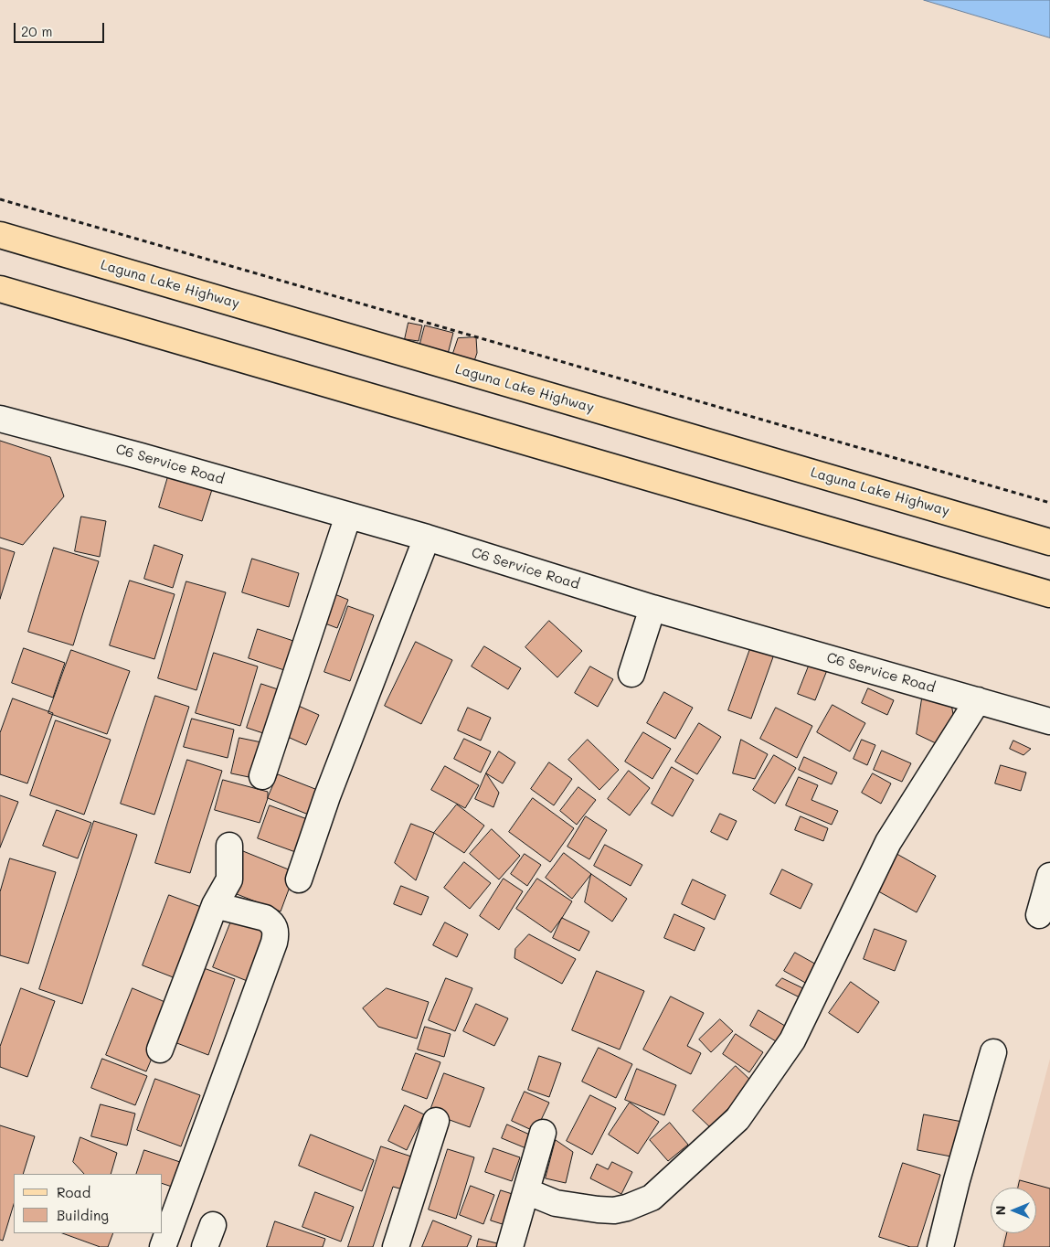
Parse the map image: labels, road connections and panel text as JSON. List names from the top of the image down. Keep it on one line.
{"streets":{"main road":["Laguna Lake Highway"],"street":["C6 Service Road"]},"legend":["Road","Building"],"scale_bar":"20 m","north":"left"}
